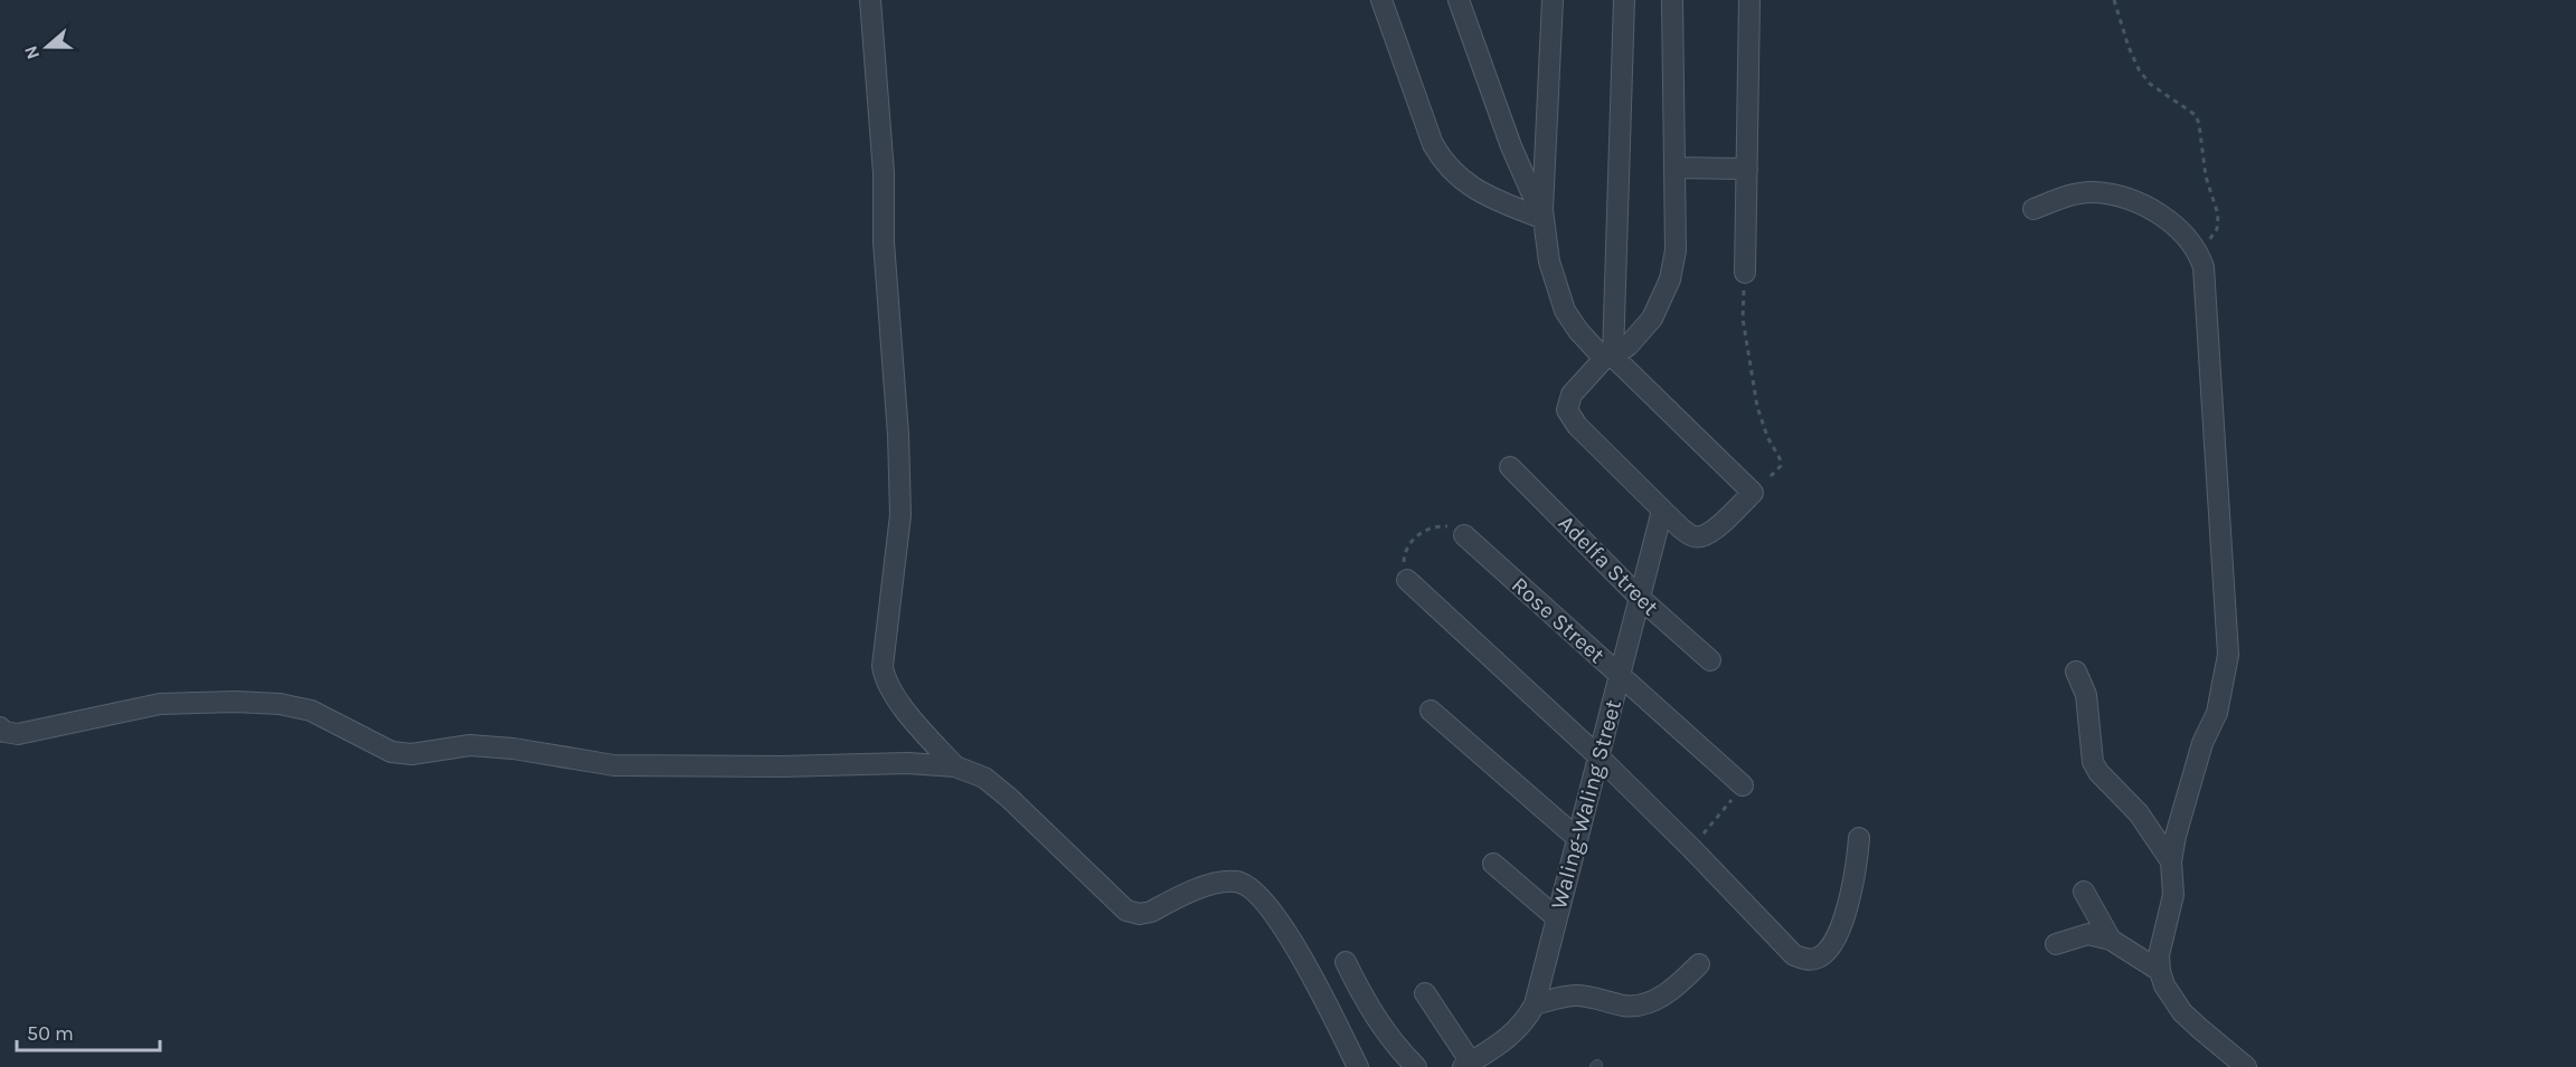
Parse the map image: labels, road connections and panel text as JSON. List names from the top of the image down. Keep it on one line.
{"streets":{"street":["Adelfa Street","Rose Street","Waling-Waling Street"]},"crossings":[["Adelfa Street","Waling-Waling Street"],["Rose Street","Waling-Waling Street"]],"scale_bar":"50 m","north":"left"}
